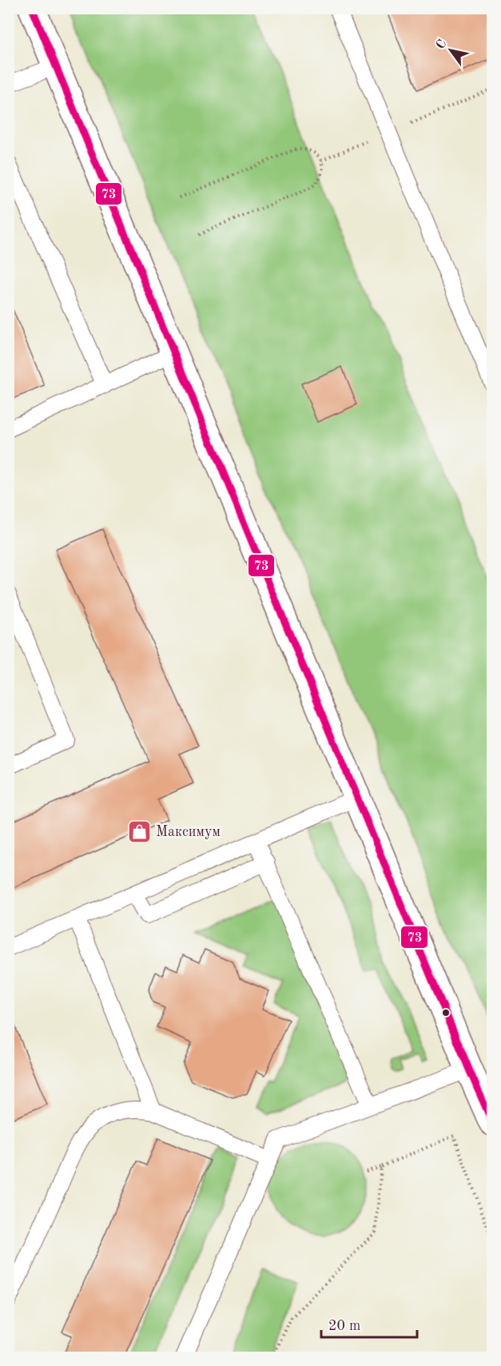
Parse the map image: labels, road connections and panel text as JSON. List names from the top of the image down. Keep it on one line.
{"places":{"shop":["Максимум"]},"lines":["transit line 73"],"scale_bar":"20 m","north":"top left"}
